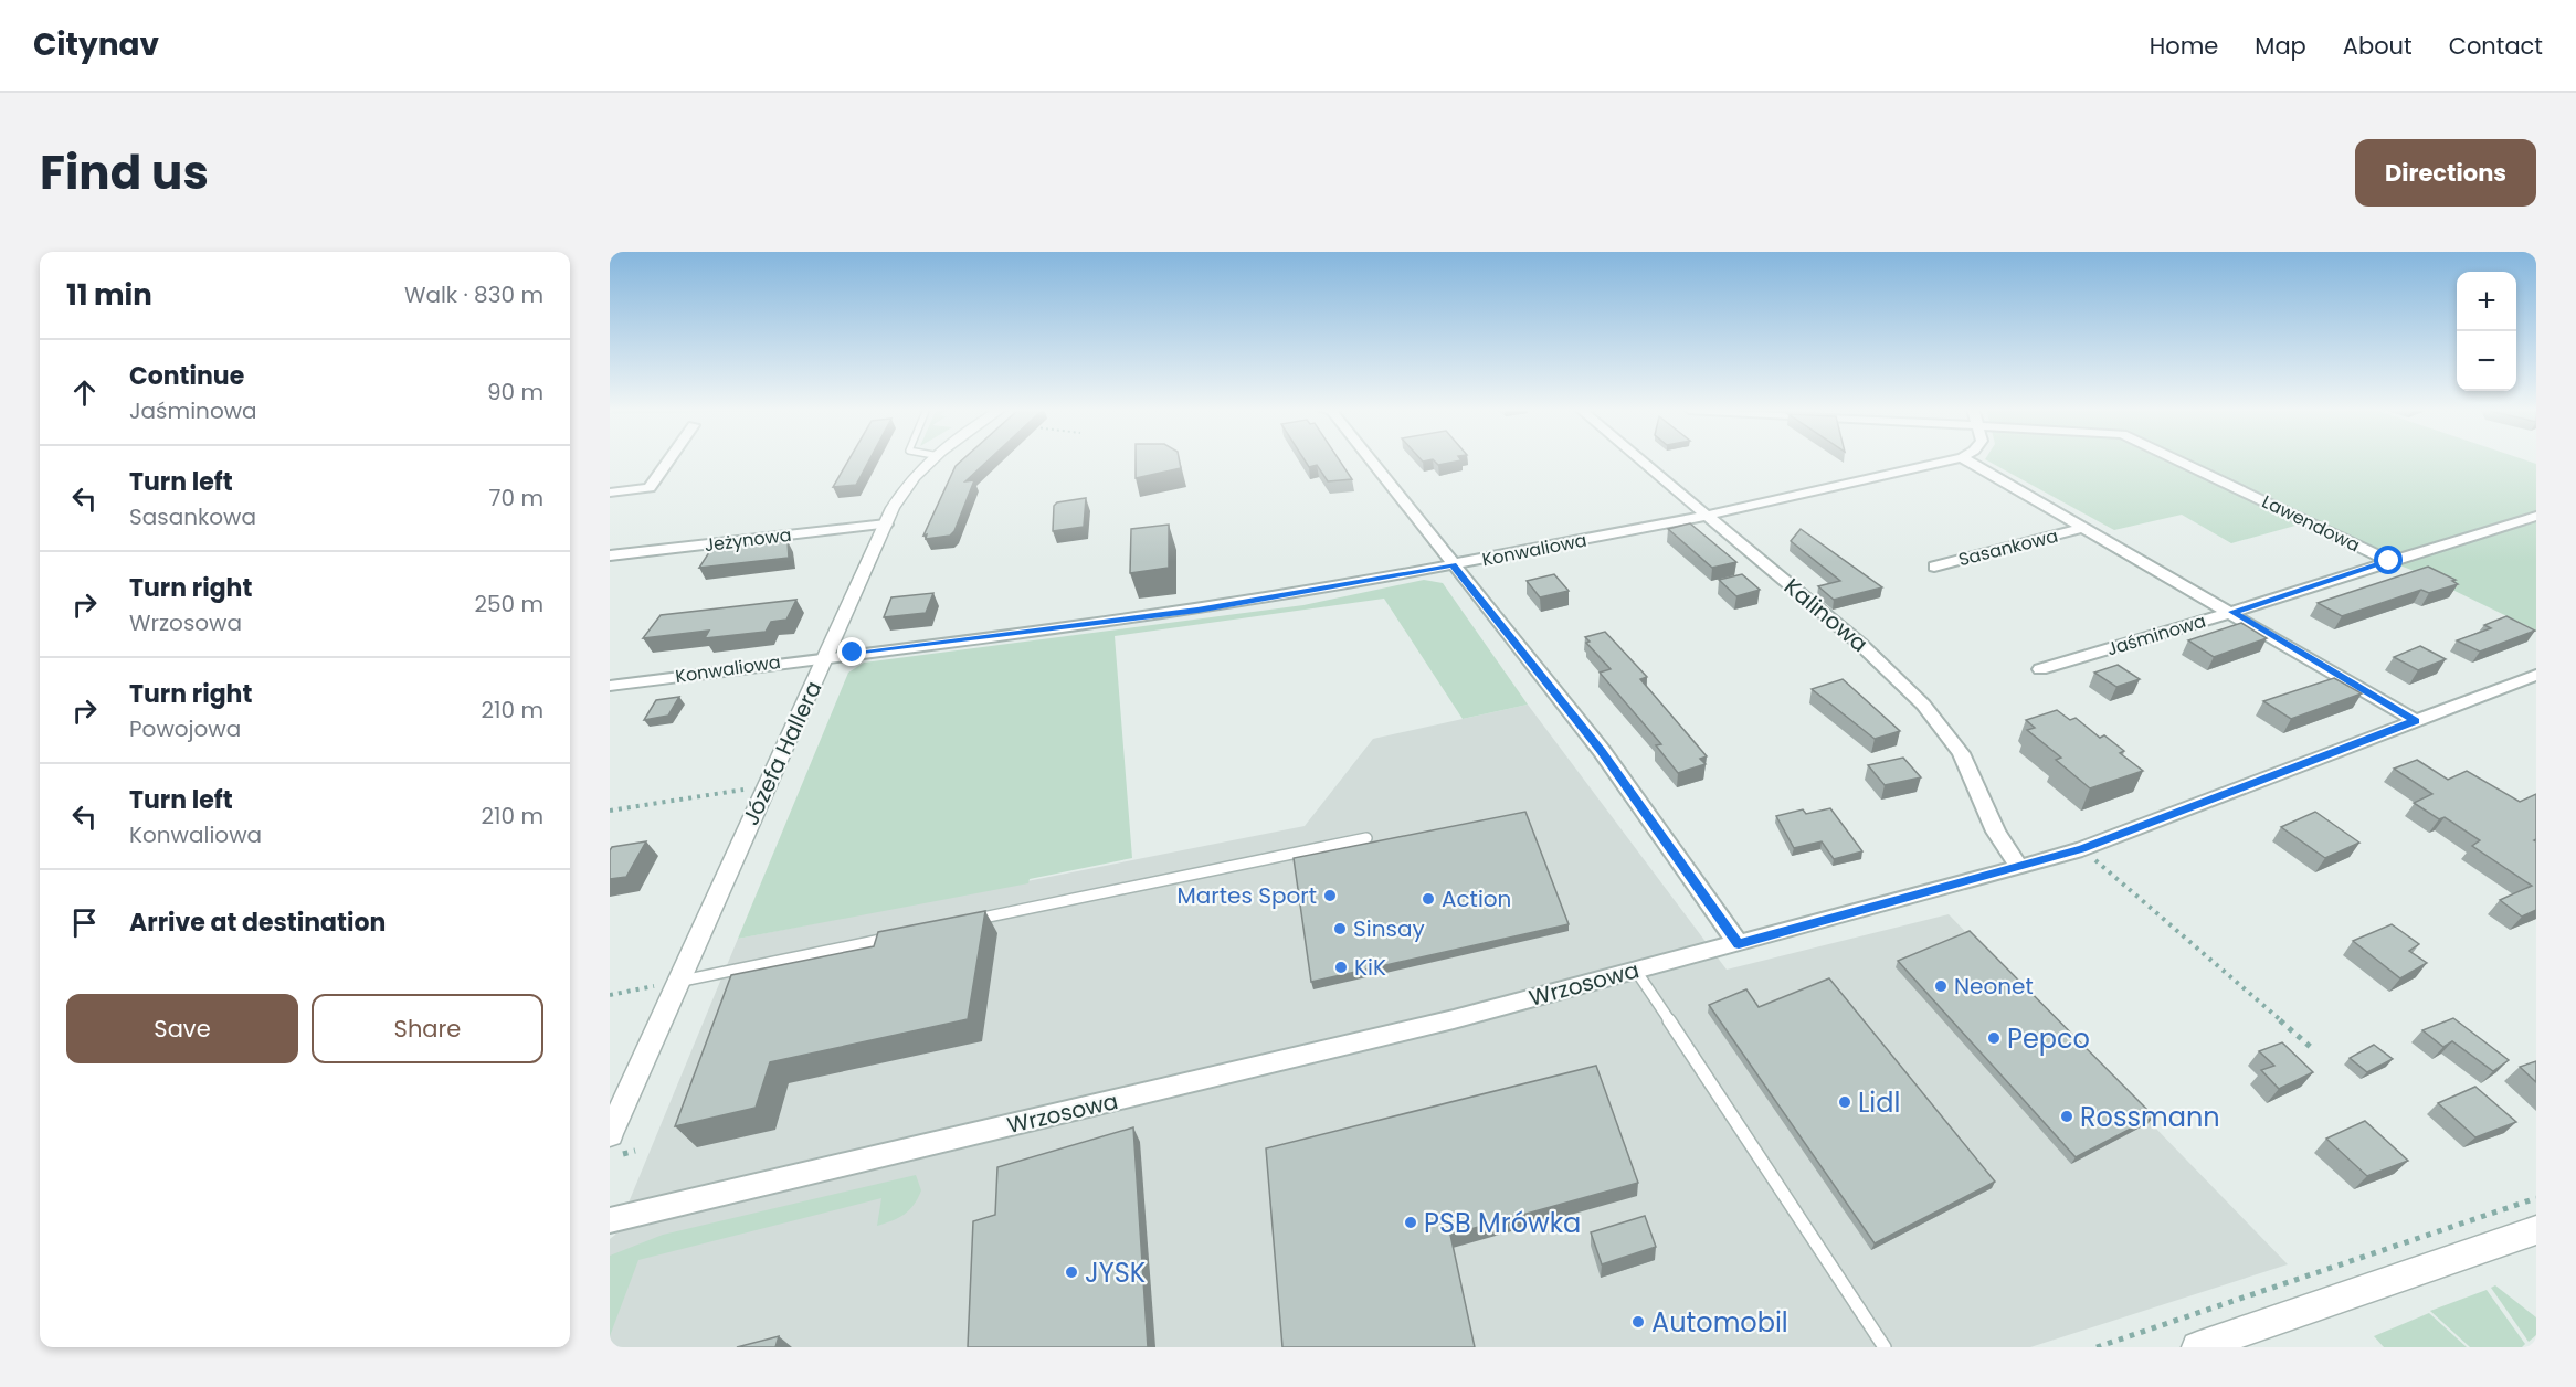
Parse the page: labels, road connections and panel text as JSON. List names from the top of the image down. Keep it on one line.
{"streets":{"street":["Lawendowa","Jeżynowa","Sasankowa","Konwaliowa","Kalinowa","Jaśminowa","Józefa Hallera","Wrzosowa"]},"crossings":[["Lawendowa","Jaśminowa"],["Jeżynowa","Józefa Hallera"],["Sasankowa","Jaśminowa"],["Sasankowa","Wrzosowa"],["Konwaliowa","Kalinowa"],["Konwaliowa","Józefa Hallera"],["Kalinowa","Wrzosowa"]],"places":["Martes Sport","Action","Sinsay","KiK","Neonet","Pepco","Lidl","Rossmann","PSB Mrówka","JYSK","Automobil"],"page":{"header":"Citynav","nav":["Home","Map","About","Contact"],"title":"Find us","buttons":["Directions",["Save","Share"]],"heading":["11 min","Walk · 830 m"],"map_buttons":["+","−"],"list":[["Continue","Jaśminowa","90 m"],["Turn left","Sasankowa","70 m"],["Turn right","Wrzosowa","250 m"],["Turn right","Powojowa","210 m"],["Turn left","Konwaliowa","210 m"],"Arrive at destination"]}}
